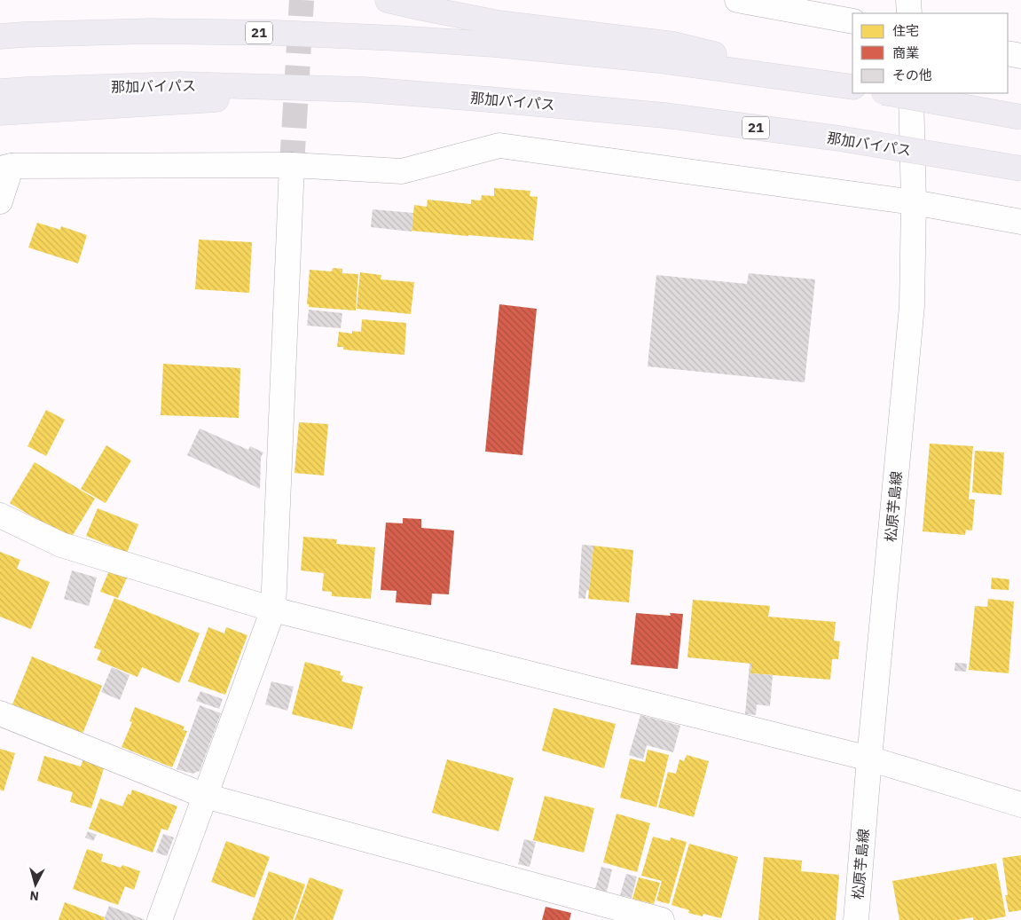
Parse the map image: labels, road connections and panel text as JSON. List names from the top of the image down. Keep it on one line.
{"streets":{"highway":["21","那加バイパス"],"street":["松原芋島線"]},"legend":["住宅","商業","その他"],"north":"bottom"}
